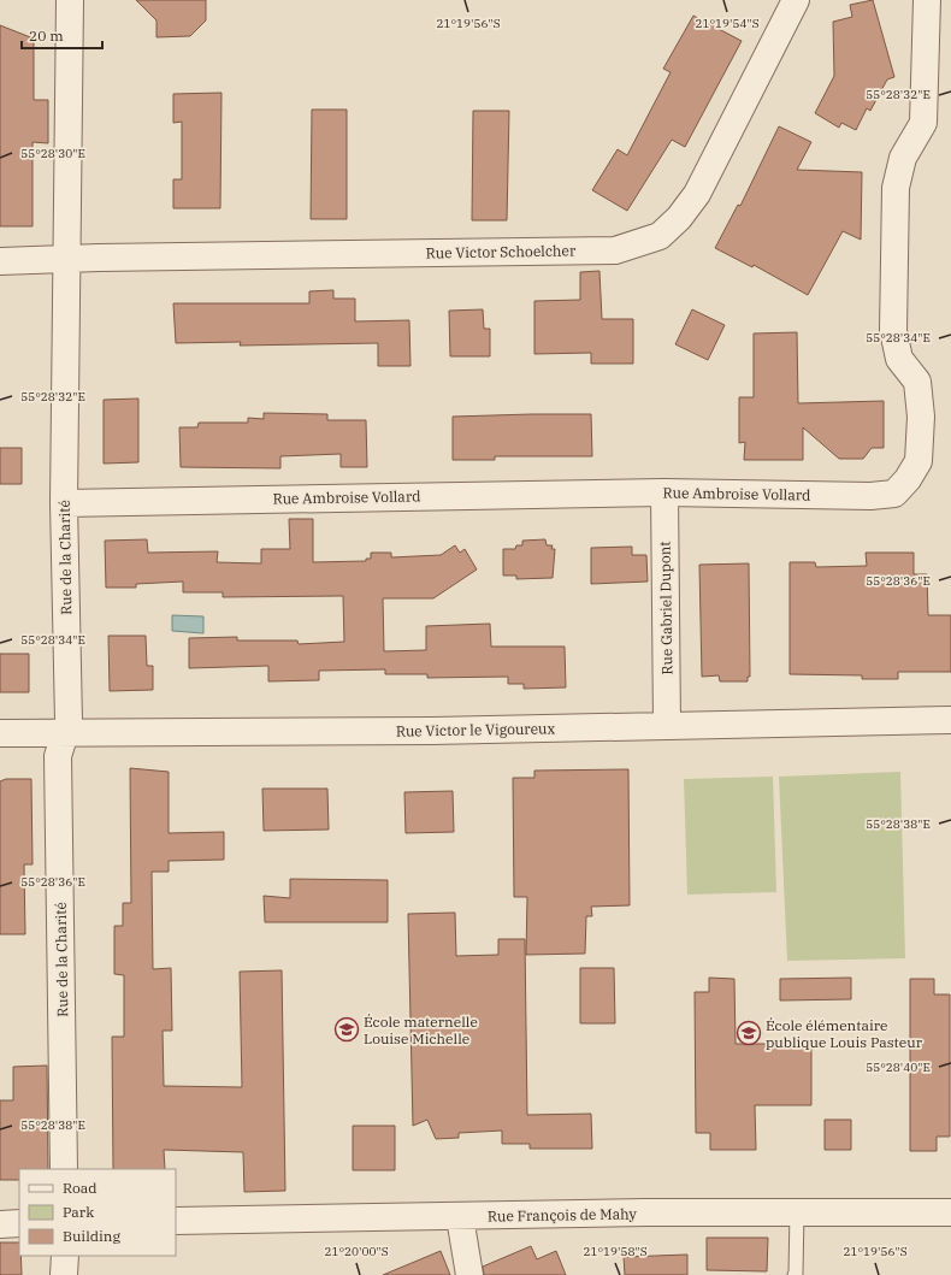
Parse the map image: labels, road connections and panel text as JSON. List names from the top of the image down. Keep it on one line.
{"streets":{"street":["Rue Victor Schoelcher","Rue Ambroise Vollard","Rue de la Charité","Rue Gabriel Dupont","Rue Victor le Vigoureux","Rue François de Mahy"]},"crossings":[["Rue Victor Schoelcher","Rue de la Charité"],["Rue Ambroise Vollard","Rue de la Charité"],["Rue Ambroise Vollard","Rue Gabriel Dupont"],["Rue de la Charité","Rue Victor le Vigoureux"],["Rue Gabriel Dupont","Rue Victor le Vigoureux"]],"places":{"school or university":["École maternelle Louise Michelle","École élémentaire publique Louis Pasteur"]},"legend":["Road","Park","Building"],"scale_bar":"20 m","coordinates":["21°19'56\"S","21°19'54\"S","55°28'32\"E","55°28'30\"E","55°28'34\"E","55°28'36\"E","55°28'38\"E","55°28'40\"E","21°20'00\"S","21°19'58\"S"]}
